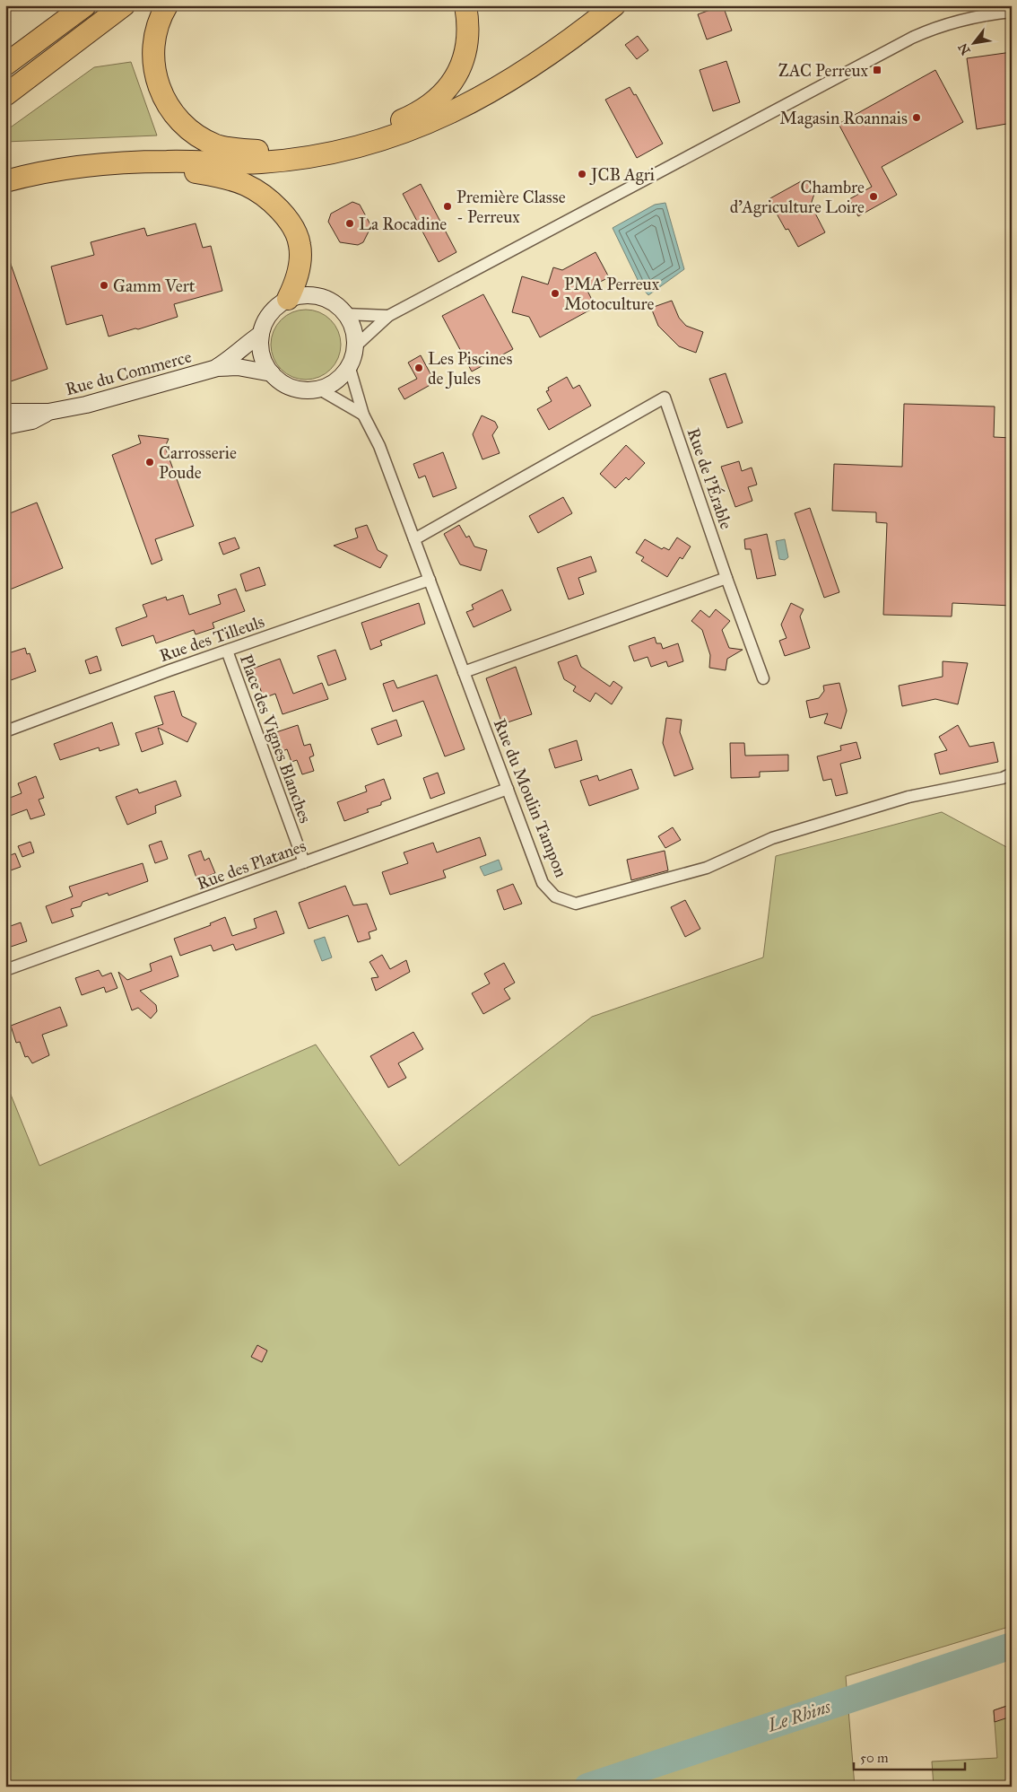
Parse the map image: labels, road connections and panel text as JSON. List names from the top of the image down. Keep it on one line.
{"streets":{"street":["Rue du Commerce","Rue de l’Érable","Rue des Tilleuls","Place des Vignes Blanches","Rue du Moulin Tampon","Rue des Platanes"]},"crossings":[["Rue du Commerce","Rue du Moulin Tampon"],["Rue de l’Érable","Rue du Moulin Tampon"],["Rue des Tilleuls","Place des Vignes Blanches"],["Rue des Tilleuls","Rue du Moulin Tampon"],["Place des Vignes Blanches","Rue des Platanes"],["Rue du Moulin Tampon","Rue des Platanes"]],"water":["Le Rhins"],"places":{"transit":["ZAC Perreux"],"other":["Magasin Roannais","JCB Agri","Chambre d'Agriculture Loire","Première Classe - Perreux","La Rocadine","Gamm Vert","PMA Perreux Motoculture","Les Piscines de Jules","Carrosserie Poude"]},"scale_bar":"50 m","north":"bottom left"}
